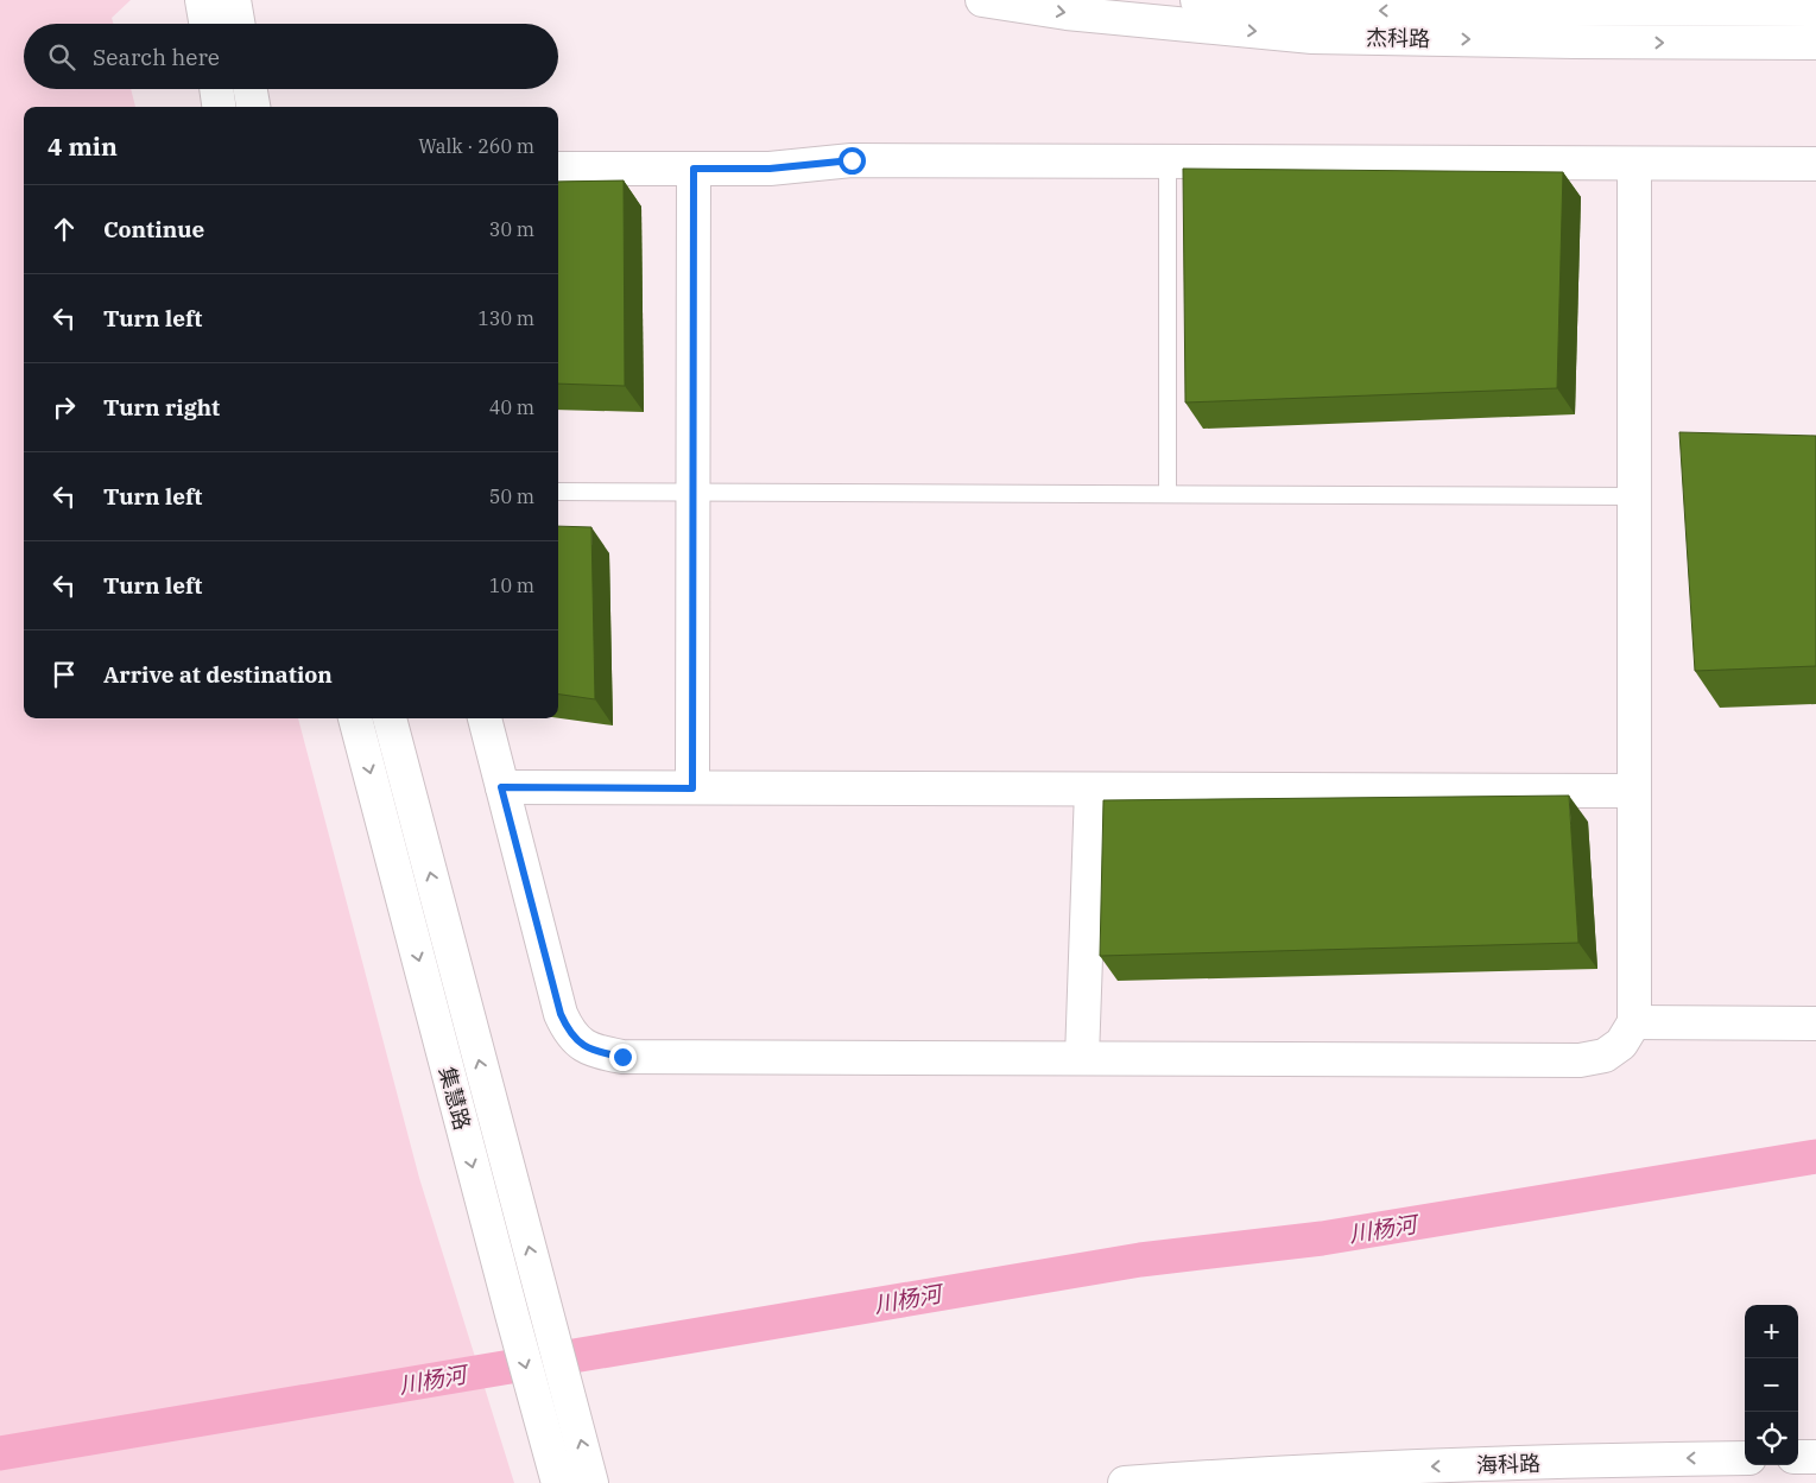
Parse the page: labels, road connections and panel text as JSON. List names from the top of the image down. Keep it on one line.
{"streets":{"street":["杰科路","集慧路","海科路"]},"one_way":["海科路"],"water":["川杨河"],"page":{"search":"Search here","heading":["4 min","Walk · 260 m"],"list":[["Continue","30 m"],["Turn left","130 m"],["Turn right","40 m"],["Turn left","50 m"],["Turn left","10 m"],"Arrive at destination"],"map_buttons":["+","−"]}}
